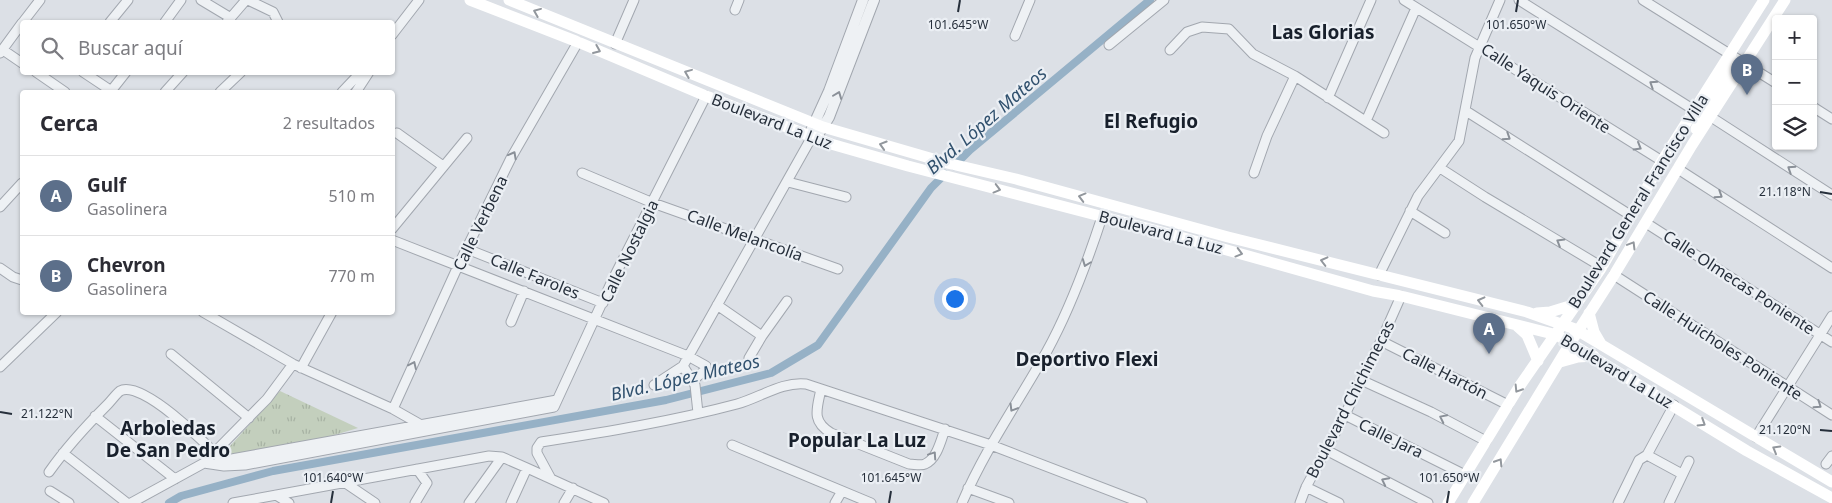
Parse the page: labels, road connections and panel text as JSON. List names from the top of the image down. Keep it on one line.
{"streets":{"main road":["Boulevard La Luz","Boulevard General Francisco Villa"],"street":["Calle Yaquis Oriente","Calle Verbena","Calle Melancolía","Calle Nostalgia","Calle Faroles","Calle Olmecas Poniente","Calle Huicholes Poniente","Calle Hartón","Boulevard Chichimecas","Calle Jara"]},"crossings":[["Calle Yaquis Oriente","Boulevard General Francisco Villa"],["Boulevard La Luz","Boulevard General Francisco Villa"],["Boulevard La Luz","Calle Verbena"],["Boulevard La Luz","Calle Nostalgia"],["Boulevard La Luz","Boulevard Chichimecas"],["Boulevard General Francisco Villa","Calle Olmecas Poniente"],["Boulevard General Francisco Villa","Calle Huicholes Poniente"],["Boulevard General Francisco Villa","Calle Hartón"],["Boulevard General Francisco Villa","Calle Jara"],["Calle Verbena","Calle Faroles"],["Calle Melancolía","Calle Nostalgia"],["Calle Nostalgia","Calle Faroles"],["Calle Hartón","Boulevard Chichimecas"],["Boulevard Chichimecas","Calle Jara"]],"districts":["Las Glorias","El Refugio","Deportivo Flexi","Arboledas De San Pedro","Popular La Luz"],"water":["Blvd. López Mateos"],"page":{"map_buttons":["+","−"],"search":"Buscar aquí","pins":["B","A"],"heading":["Cerca","2 resultados"],"list":[{"mark":"A","name":"Gulf","note":"Gasolinera","value":"510 m"},{"mark":"B","name":"Chevron","note":"Gasolinera","value":"770 m"}]},"coordinates":["101.645°W","101.650°W","21.118°N","21.122°N","21.120°N","101.640°W"]}
